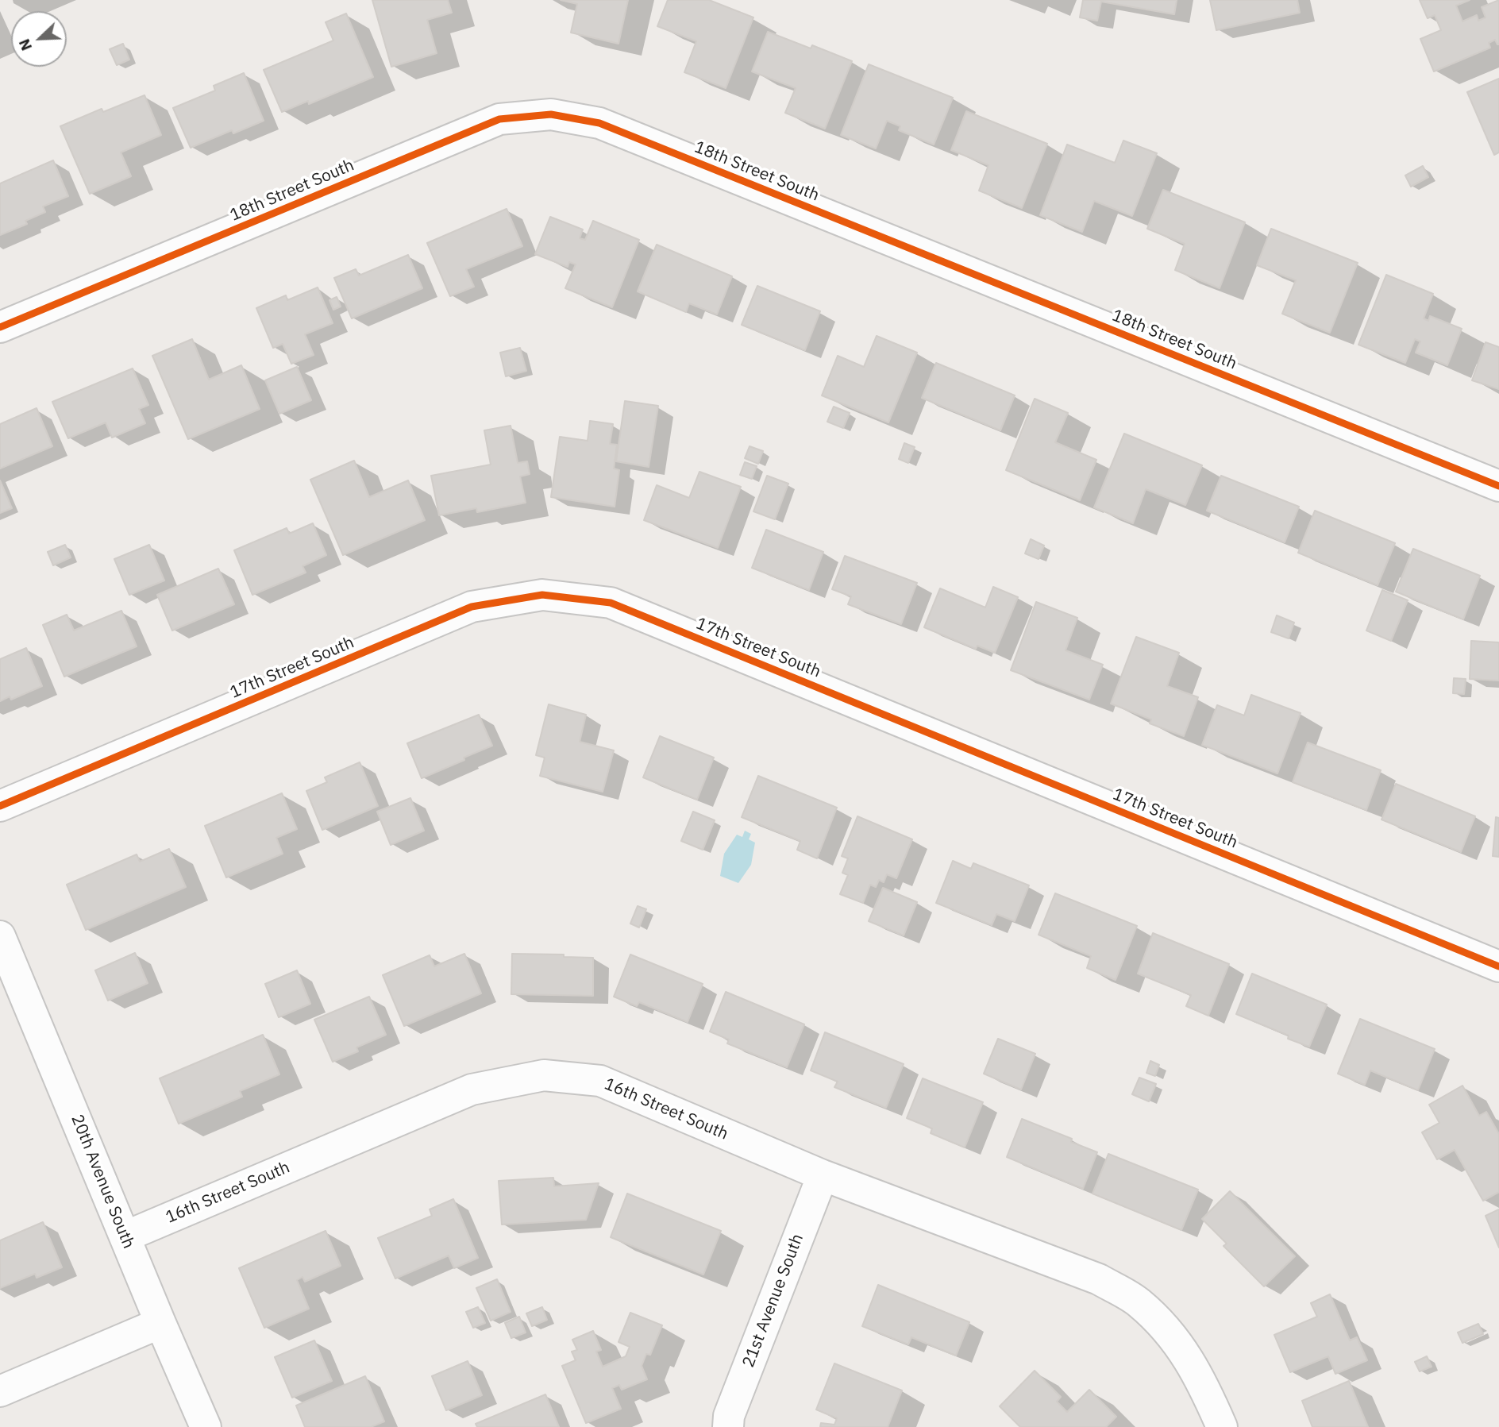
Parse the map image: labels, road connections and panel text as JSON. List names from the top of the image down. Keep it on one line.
{"streets":{"street":["18th Street South","17th Street South","16th Street South","20th Avenue South","21st Avenue South"]},"crossings":[["16th Street South","20th Avenue South"],["16th Street South","21st Avenue South"]],"north":"bottom left"}
